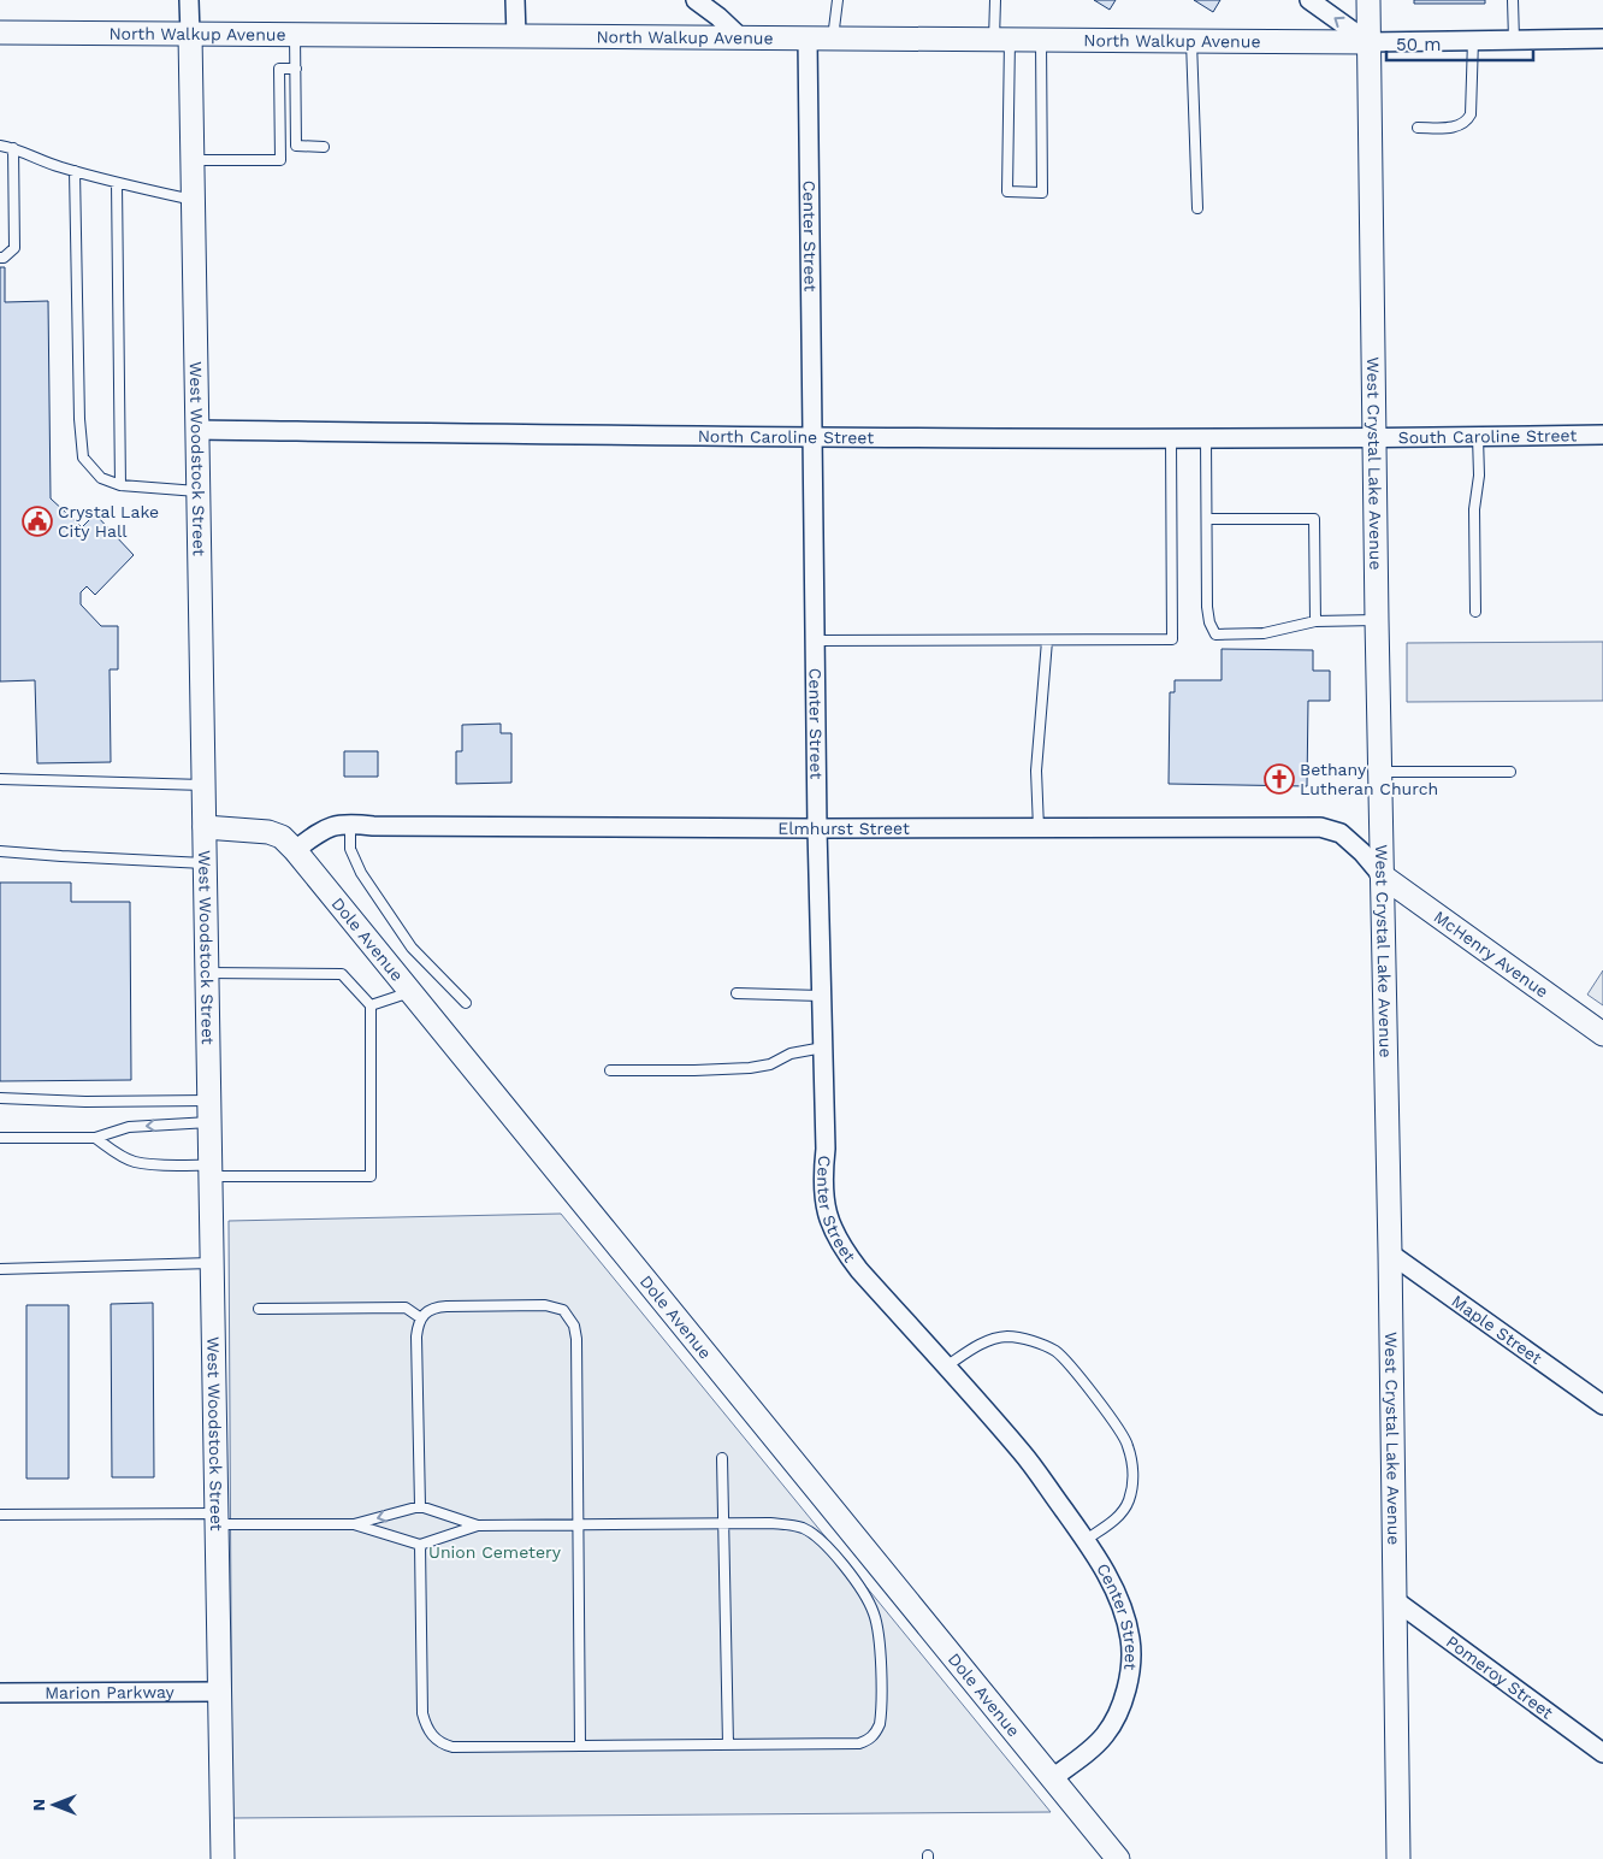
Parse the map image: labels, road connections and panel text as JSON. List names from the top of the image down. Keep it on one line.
{"streets":{"street":["North Walkup Avenue","Center Street","North Caroline Street","South Caroline Street","West Woodstock Street","West Crystal Lake Avenue","Elmhurst Street","Dole Avenue","McHenry Avenue","Maple Street","Pomeroy Street","Marion Parkway"]},"crossings":[["North Walkup Avenue","Center Street"],["North Walkup Avenue","West Woodstock Street"],["North Walkup Avenue","West Crystal Lake Avenue"],["Center Street","North Caroline Street"],["Center Street","Elmhurst Street"],["Center Street","Dole Avenue"],["North Caroline Street","South Caroline Street"],["North Caroline Street","West Woodstock Street"],["North Caroline Street","West Crystal Lake Avenue"],["South Caroline Street","West Crystal Lake Avenue"],["West Woodstock Street","Dole Avenue"],["West Woodstock Street","Marion Parkway"],["West Crystal Lake Avenue","Elmhurst Street"],["West Crystal Lake Avenue","McHenry Avenue"],["West Crystal Lake Avenue","Maple Street"],["West Crystal Lake Avenue","Pomeroy Street"],["Elmhurst Street","Dole Avenue"],["Elmhurst Street","McHenry Avenue"]],"parks":["Union Cemetery"],"places":{"public building":["Crystal Lake City Hall"],"church":["Bethany Lutheran Church"]},"scale_bar":"50 m","north":"left"}
